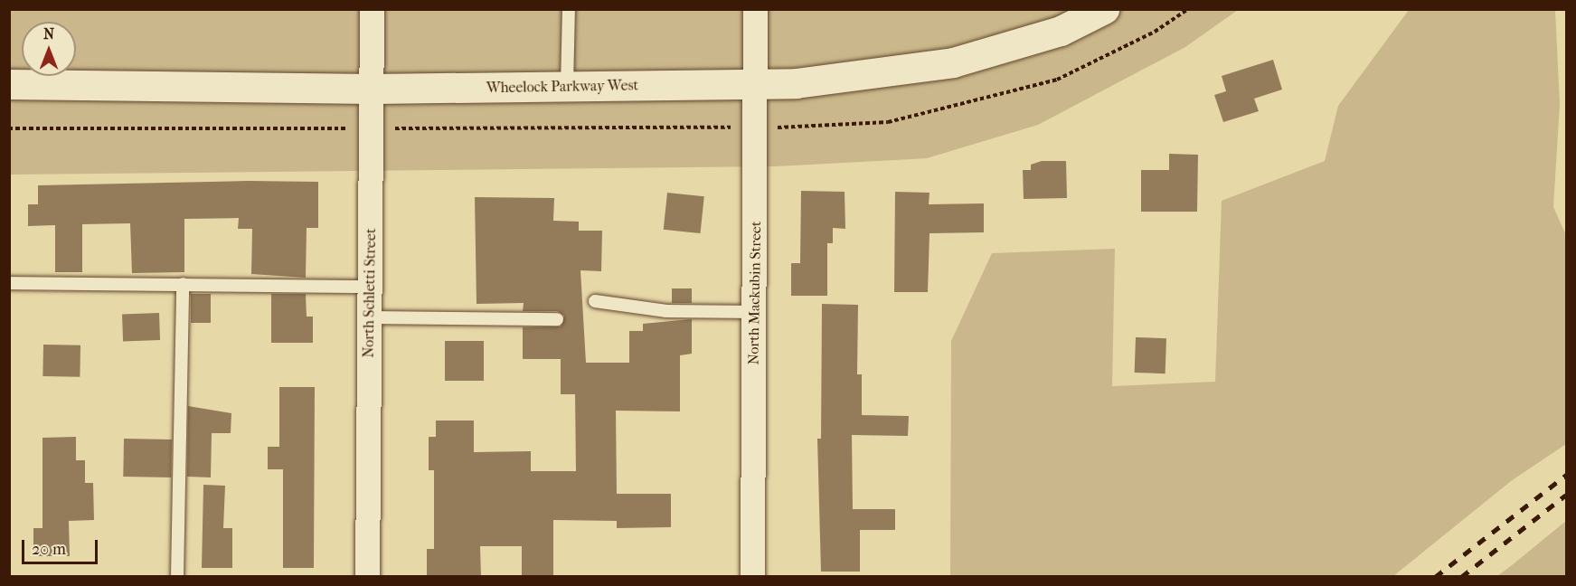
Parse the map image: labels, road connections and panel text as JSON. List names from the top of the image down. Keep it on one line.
{"streets":{"street":["Wheelock Parkway West","North Schletti Street","North Mackubin Street"]},"crossings":[["Wheelock Parkway West","North Schletti Street"],["Wheelock Parkway West","North Mackubin Street"]],"scale_bar":"20 m","north":"top"}
